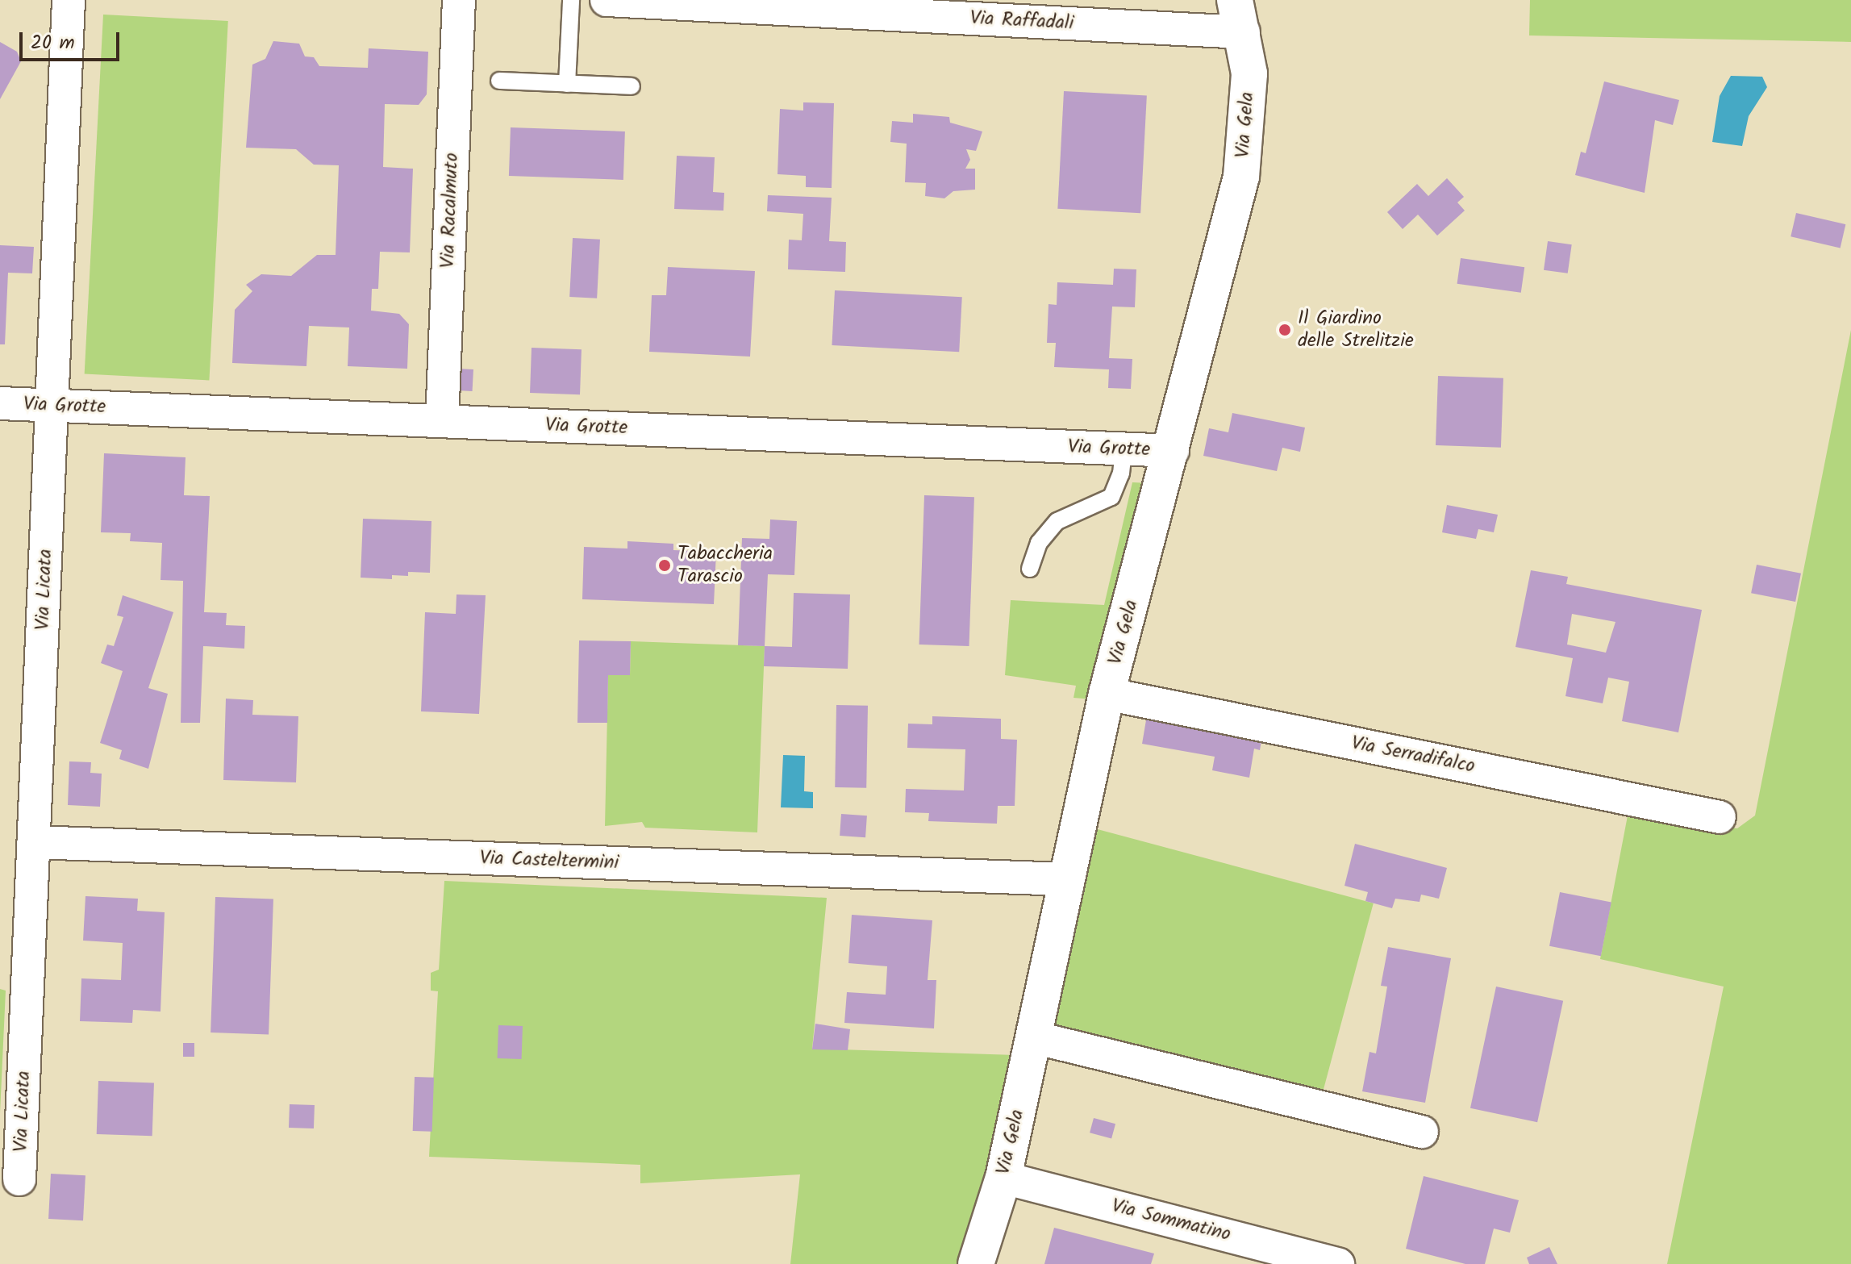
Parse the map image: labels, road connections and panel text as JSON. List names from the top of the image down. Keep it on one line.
{"streets":{"street":["Via Raffadali","Via Gela","Via Racalmuto","Via Grotte","Via Licata","Via Serradifalco","Via Casteltermini","Via Sommatino"]},"crossings":[["Via Raffadali","Via Gela"],["Via Gela","Via Grotte"],["Via Gela","Via Serradifalco"],["Via Gela","Via Casteltermini"],["Via Gela","Via Sommatino"],["Via Racalmuto","Via Grotte"],["Via Grotte","Via Licata"],["Via Licata","Via Casteltermini"]],"places":["Il Giardino delle Strelitzie","Tabaccheria Tarascio"],"scale_bar":"20 m"}
